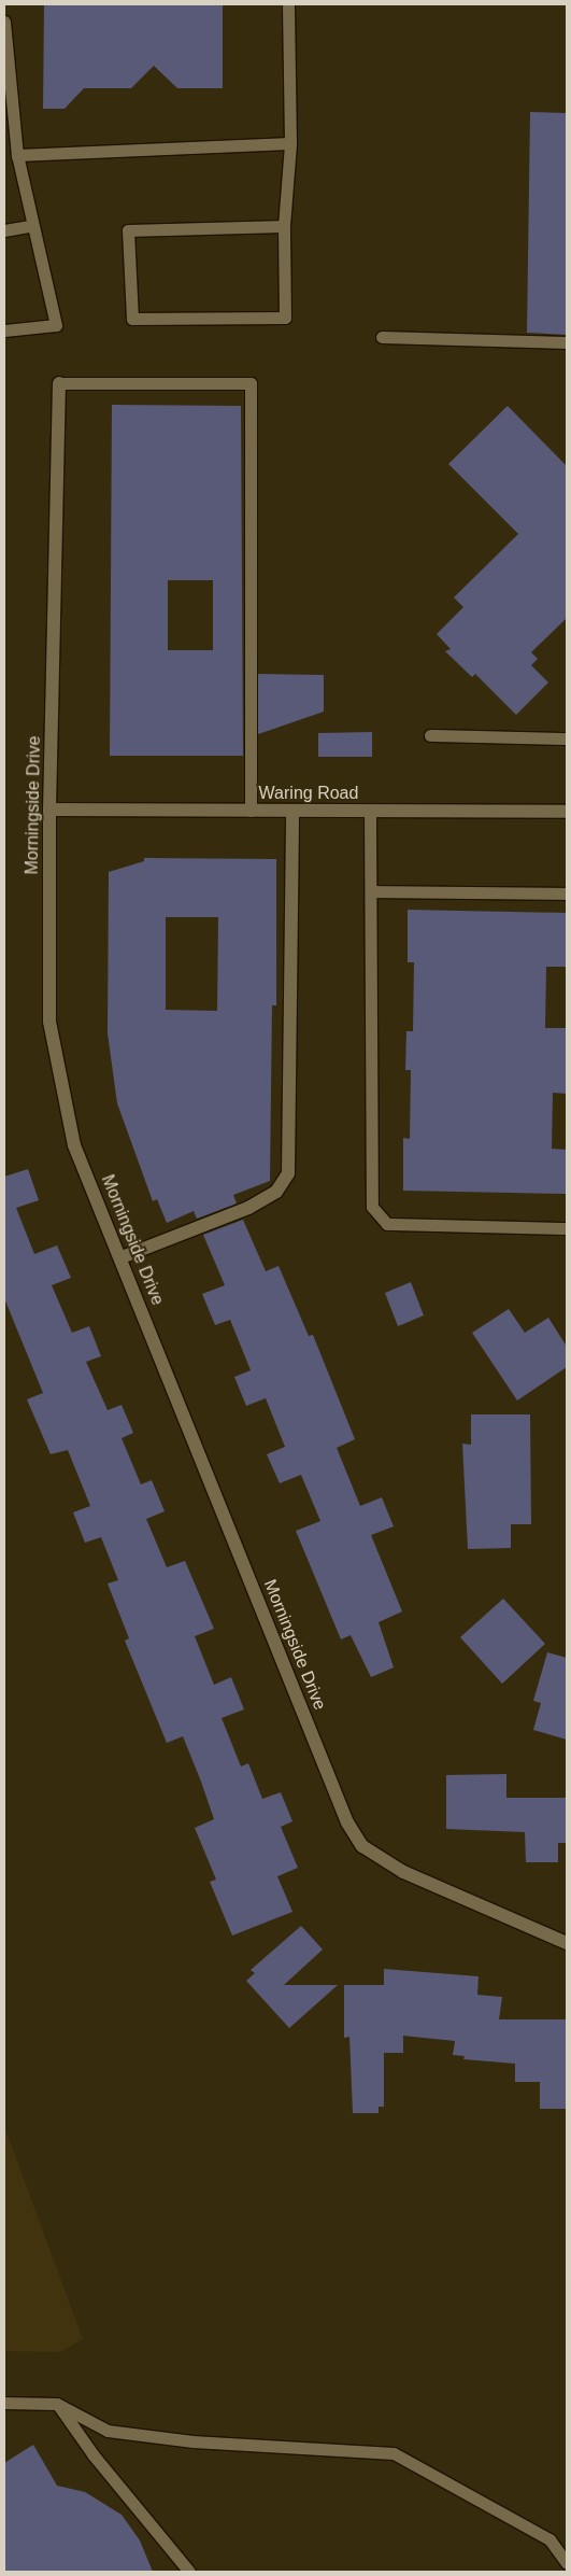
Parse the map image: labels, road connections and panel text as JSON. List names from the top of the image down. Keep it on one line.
{"streets":{"street":["Waring Road","Morningside Drive"]},"crossings":[["Waring Road","Morningside Drive"]]}
